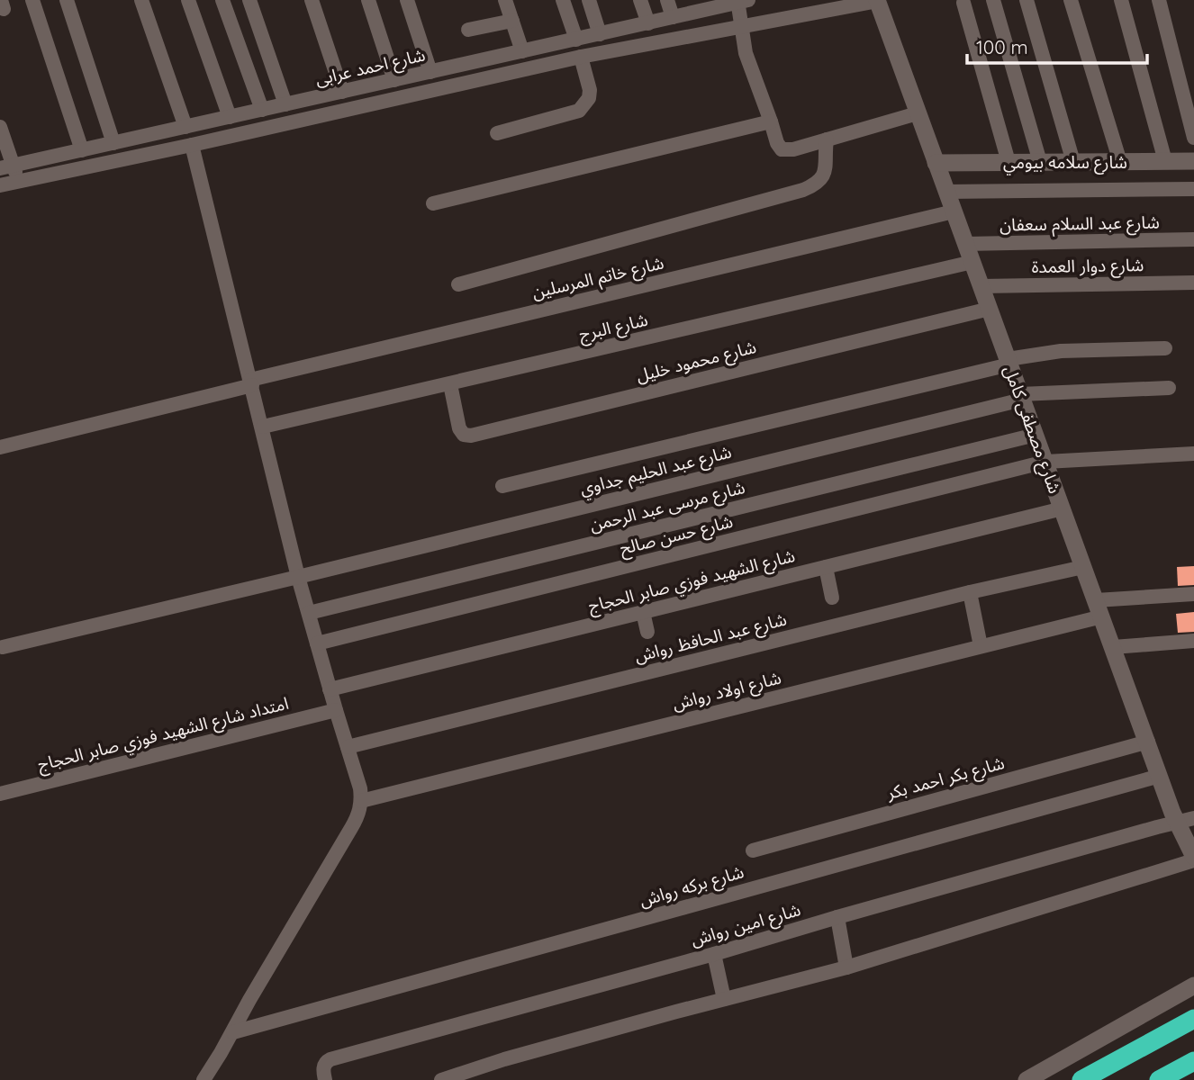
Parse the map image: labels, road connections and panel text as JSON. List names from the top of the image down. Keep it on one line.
{"streets":{"street":["شارع احمد عرابى","شارع سلامه بيومي","شارع عبد السلام سعفان","شارع دوار العمدة","شارع خاتم المرسلين","شارع البرج","شارع محمود خليل","شارع مصطفى كامل","شارع عبد الحليم جداوي","شارع مرسى عبد الرحمن","شارع حسن صالح","شارع الشهيد فوزي صابر الحجاج","شارع عبد الحافظ رواش","شارع اولاد رواش","امتداد شارع الشهيد فوزي صابر الحجاج","شارع بكر احمد بكر","شارع بركه رواش","شارع امين رواش"]},"crossings":[["شارع سلامه بيومي","شارع مصطفى كامل"],["شارع عبد السلام سعفان","شارع مصطفى كامل"],["شارع دوار العمدة","شارع مصطفى كامل"],["شارع خاتم المرسلين","شارع مصطفى كامل"],["شارع البرج","شارع محمود خليل"],["شارع البرج","شارع مصطفى كامل"],["شارع محمود خليل","شارع مصطفى كامل"],["شارع مصطفى كامل","شارع عبد الحليم جداوي"],["شارع مصطفى كامل","شارع مرسى عبد الرحمن"],["شارع مصطفى كامل","شارع حسن صالح"],["شارع مصطفى كامل","شارع الشهيد فوزي صابر الحجاج"],["شارع مصطفى كامل","شارع عبد الحافظ رواش"],["شارع مصطفى كامل","شارع اولاد رواش"],["شارع مصطفى كامل","شارع بكر احمد بكر"],["شارع مصطفى كامل","شارع بركه رواش"],["شارع مصطفى كامل","شارع امين رواش"]],"scale_bar":"100 m"}
